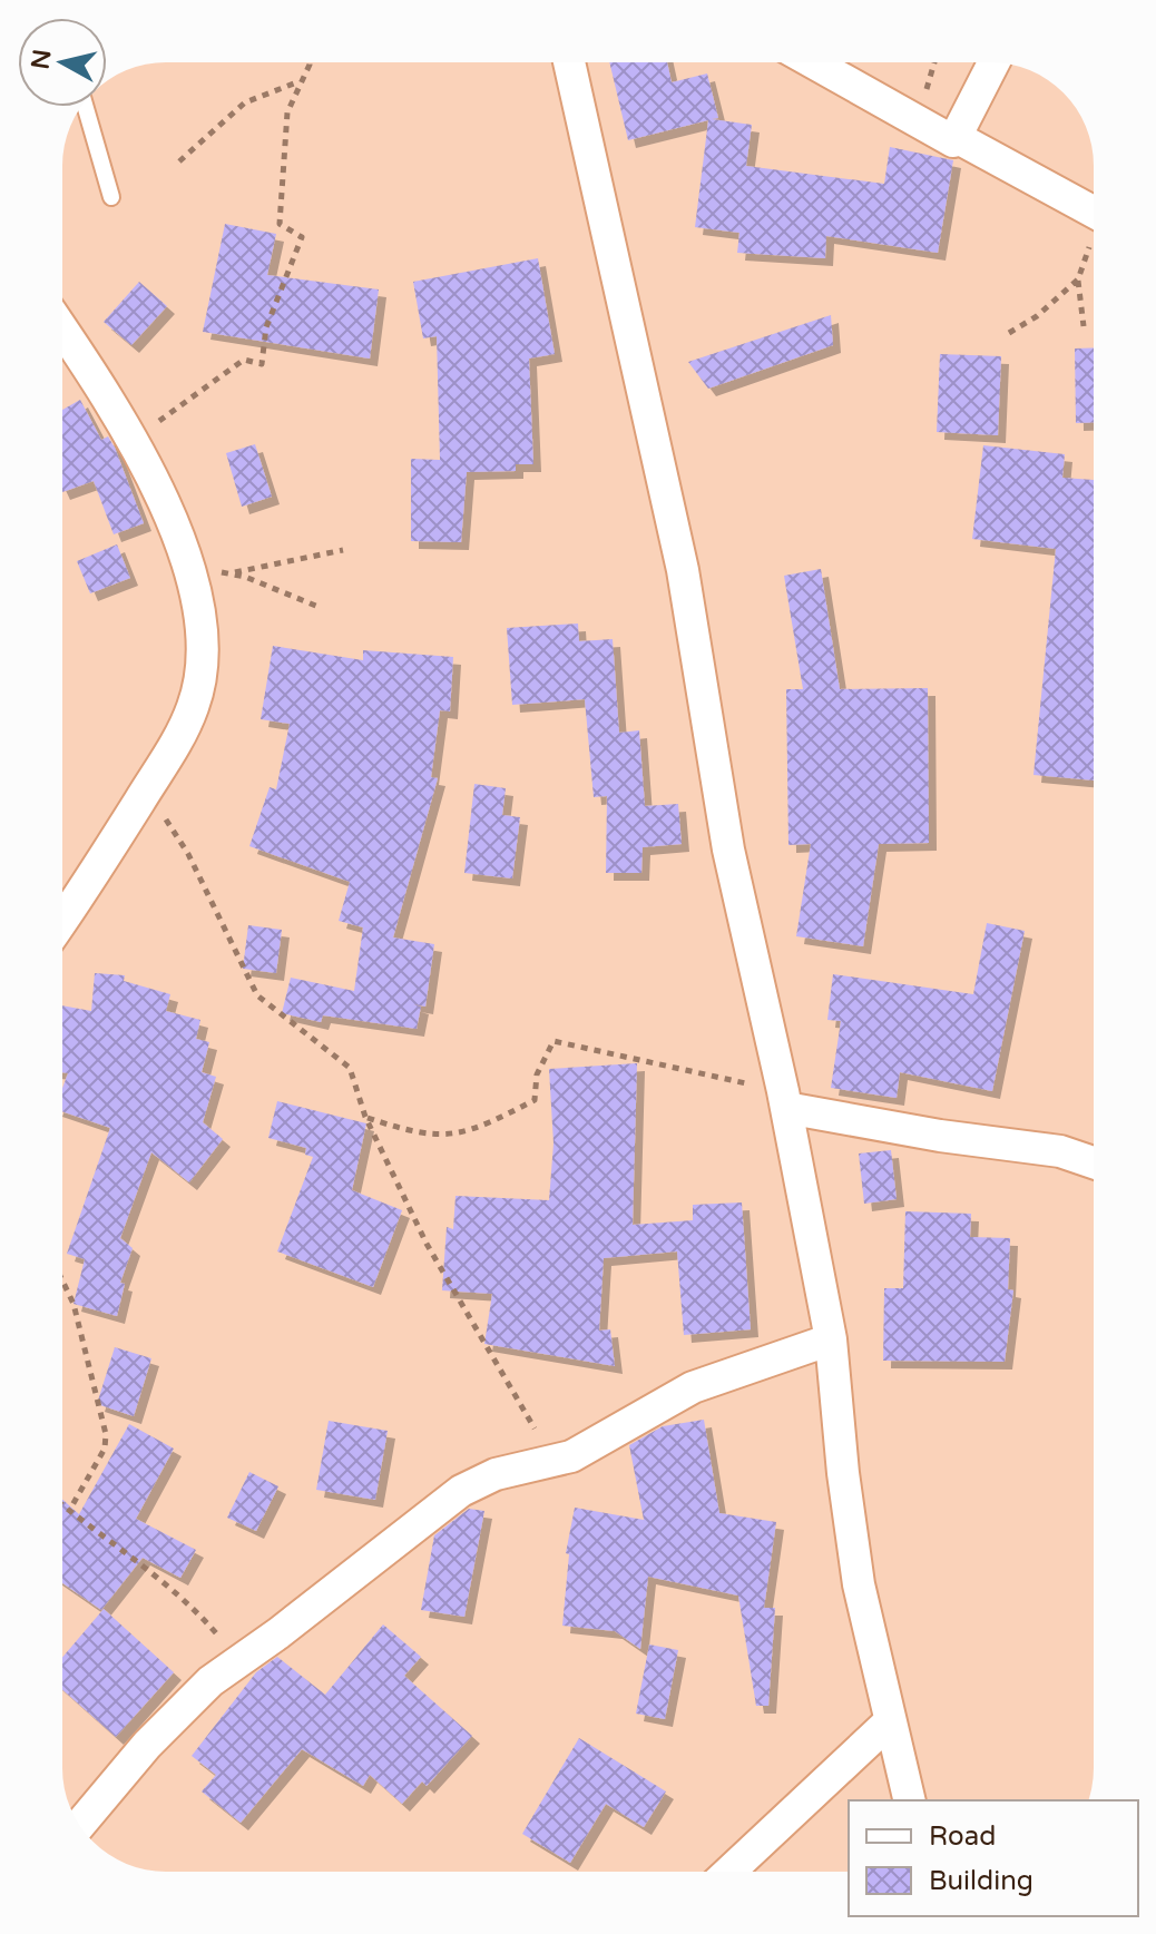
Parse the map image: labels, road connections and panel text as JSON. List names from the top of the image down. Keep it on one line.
{"legend":["Road","Building"],"north":"left"}
